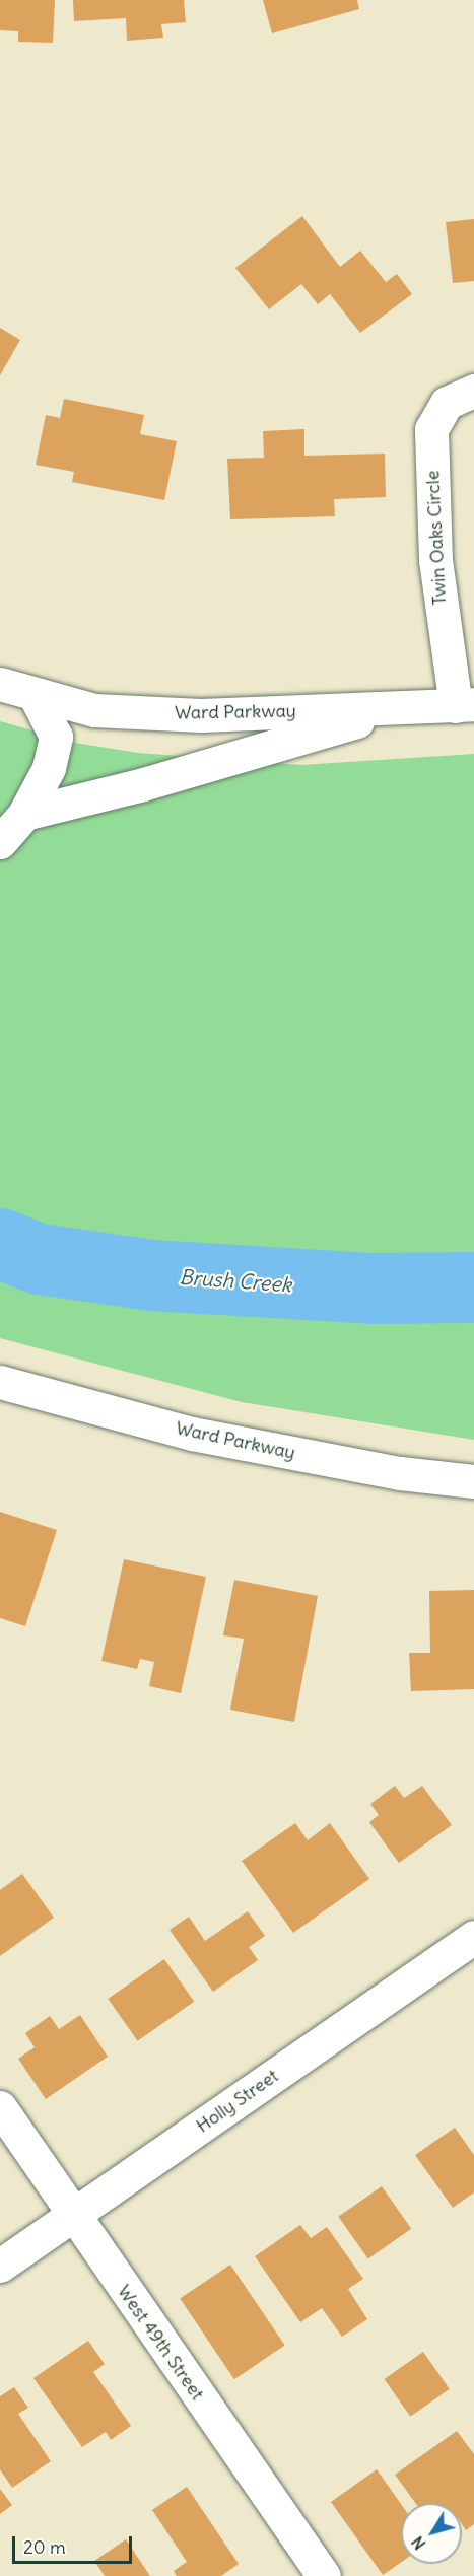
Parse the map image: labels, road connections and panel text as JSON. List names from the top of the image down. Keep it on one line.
{"streets":{"main road":["Twin Oaks Circle","Ward Parkway","Holly Street","West 49th Street"]},"crossings":[["Twin Oaks Circle","Ward Parkway"],["Holly Street","West 49th Street"]],"water":["Brush Creek"],"scale_bar":"20 m","north":"bottom left"}
